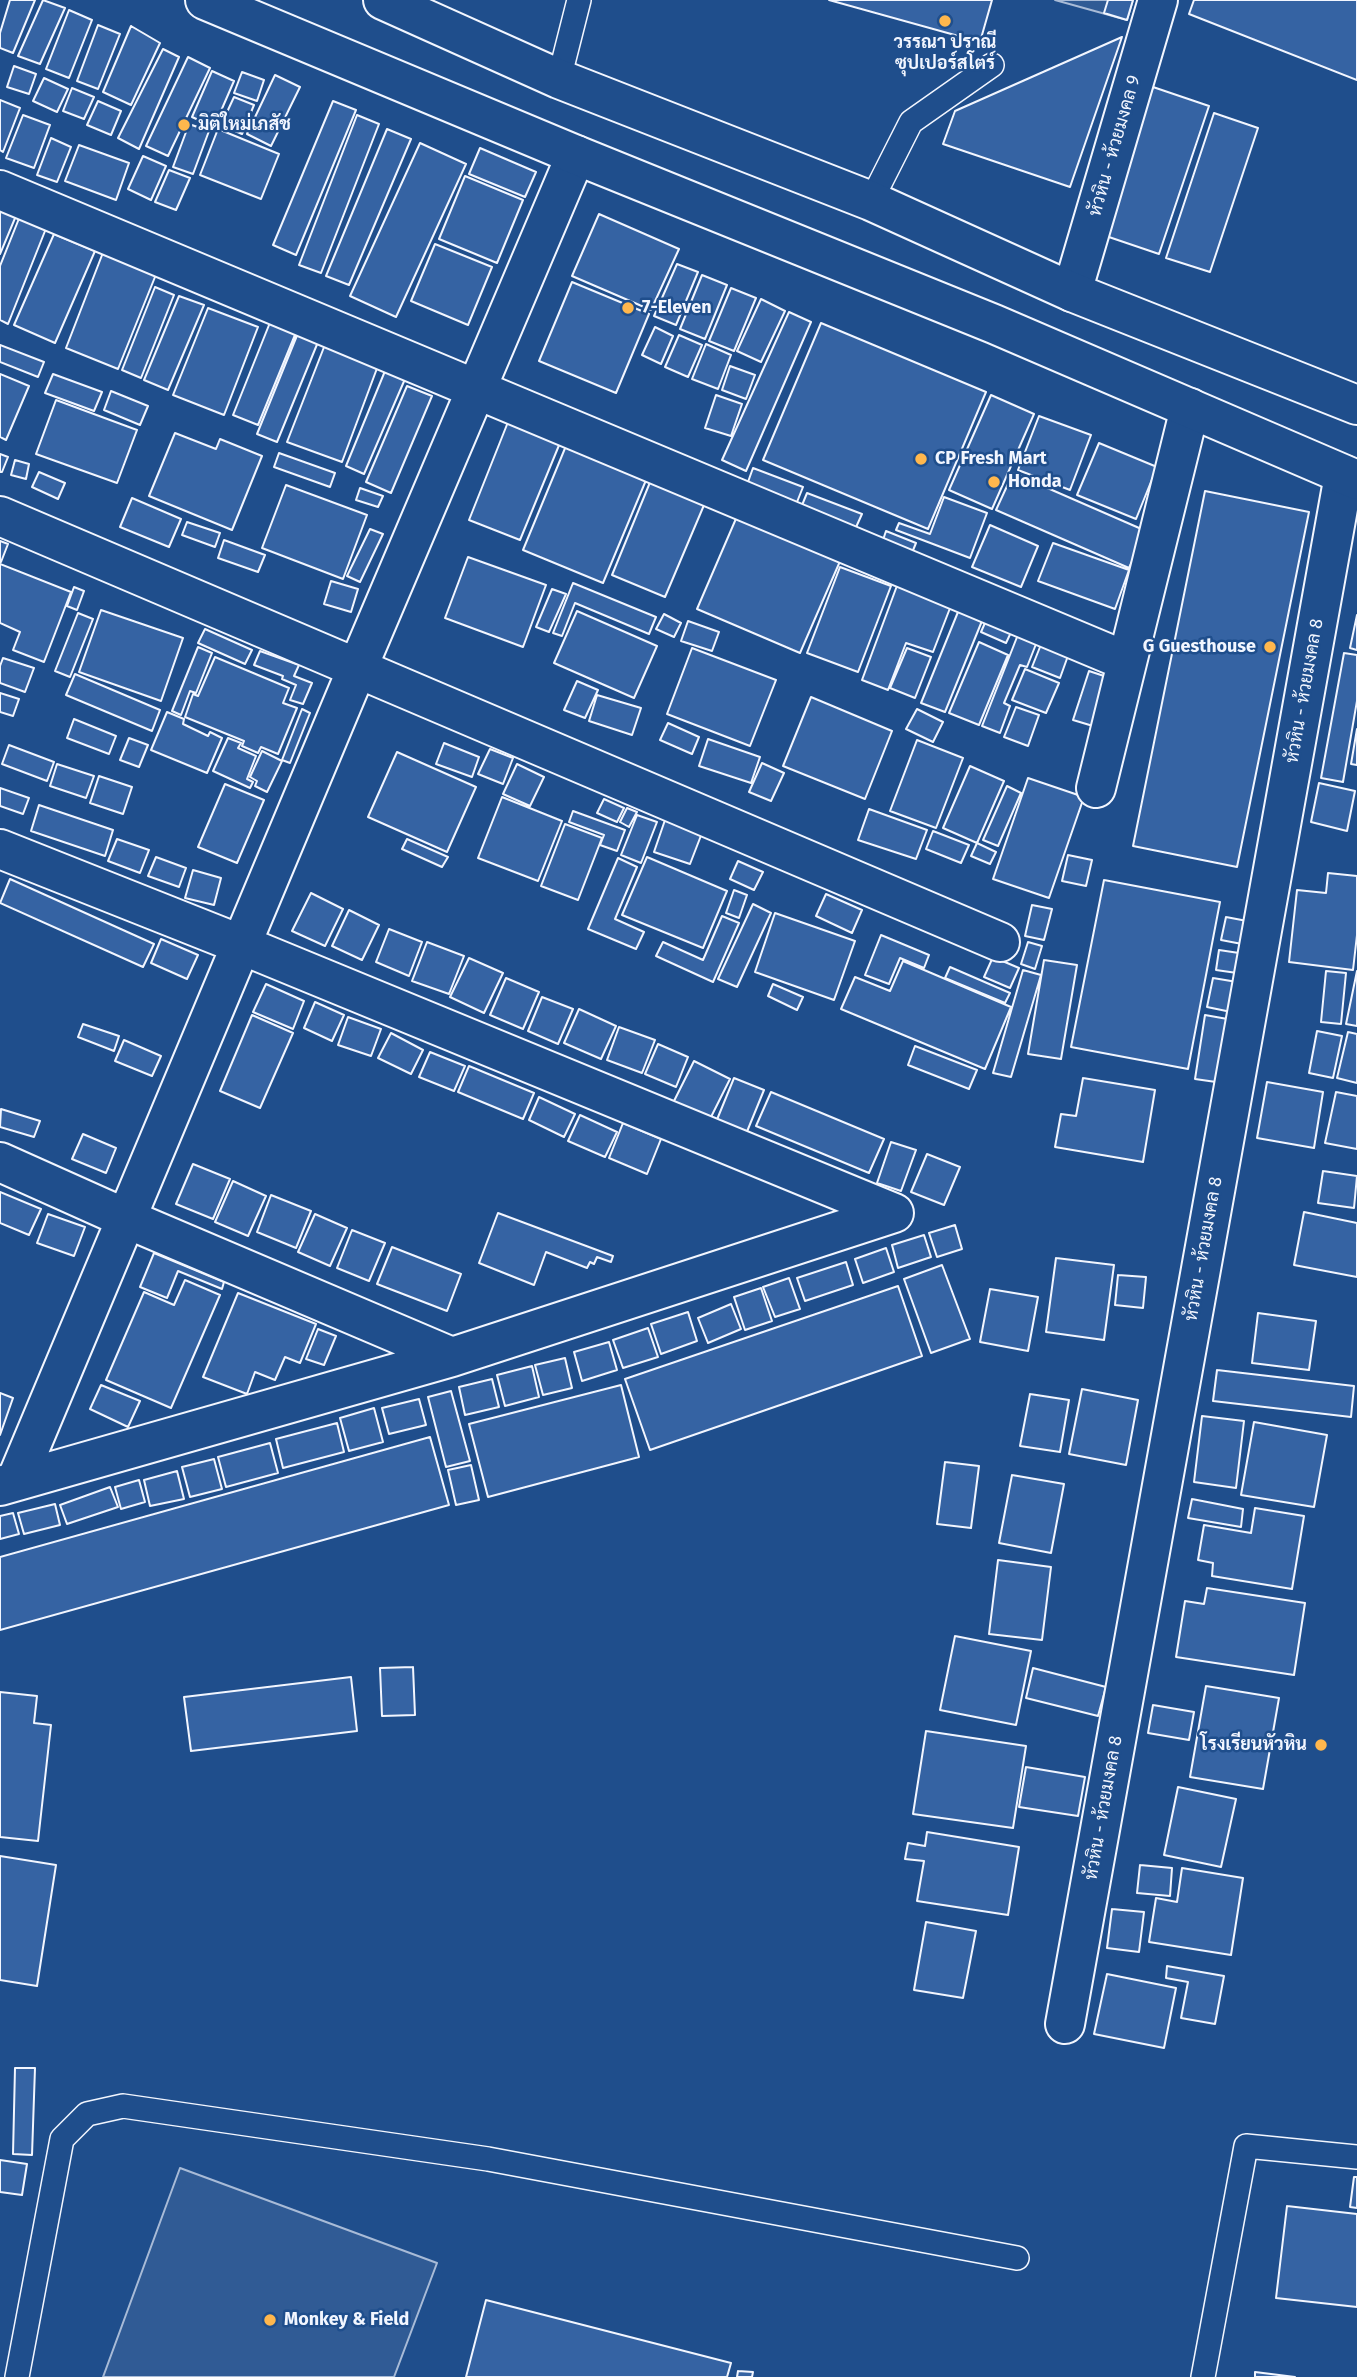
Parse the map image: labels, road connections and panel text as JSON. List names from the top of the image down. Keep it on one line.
{"streets":{"street":["หัวหิน - ห้วยมงคล 9","หัวหิน - ห้วยมงคล 8"]},"places":["วรรณา ปราณี ซุปเปอร์สโตร์","มิติใหม่เภสัช","7-Eleven","CP Fresh Mart","Honda","G Guesthouse","โรงเรียนหัวหิน","Monkey & Field"]}
